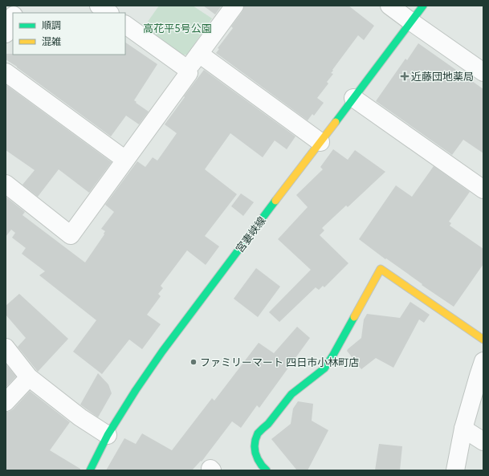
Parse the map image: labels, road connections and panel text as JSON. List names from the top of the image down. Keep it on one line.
{"streets":{"main road":["宮妻峡線"]},"parks":["高花平5号公園"],"places":{"health":["近藤団地薬局"],"other":["ファミリーマート 四日市小林町店"]},"legend":["順調","混雑"]}
